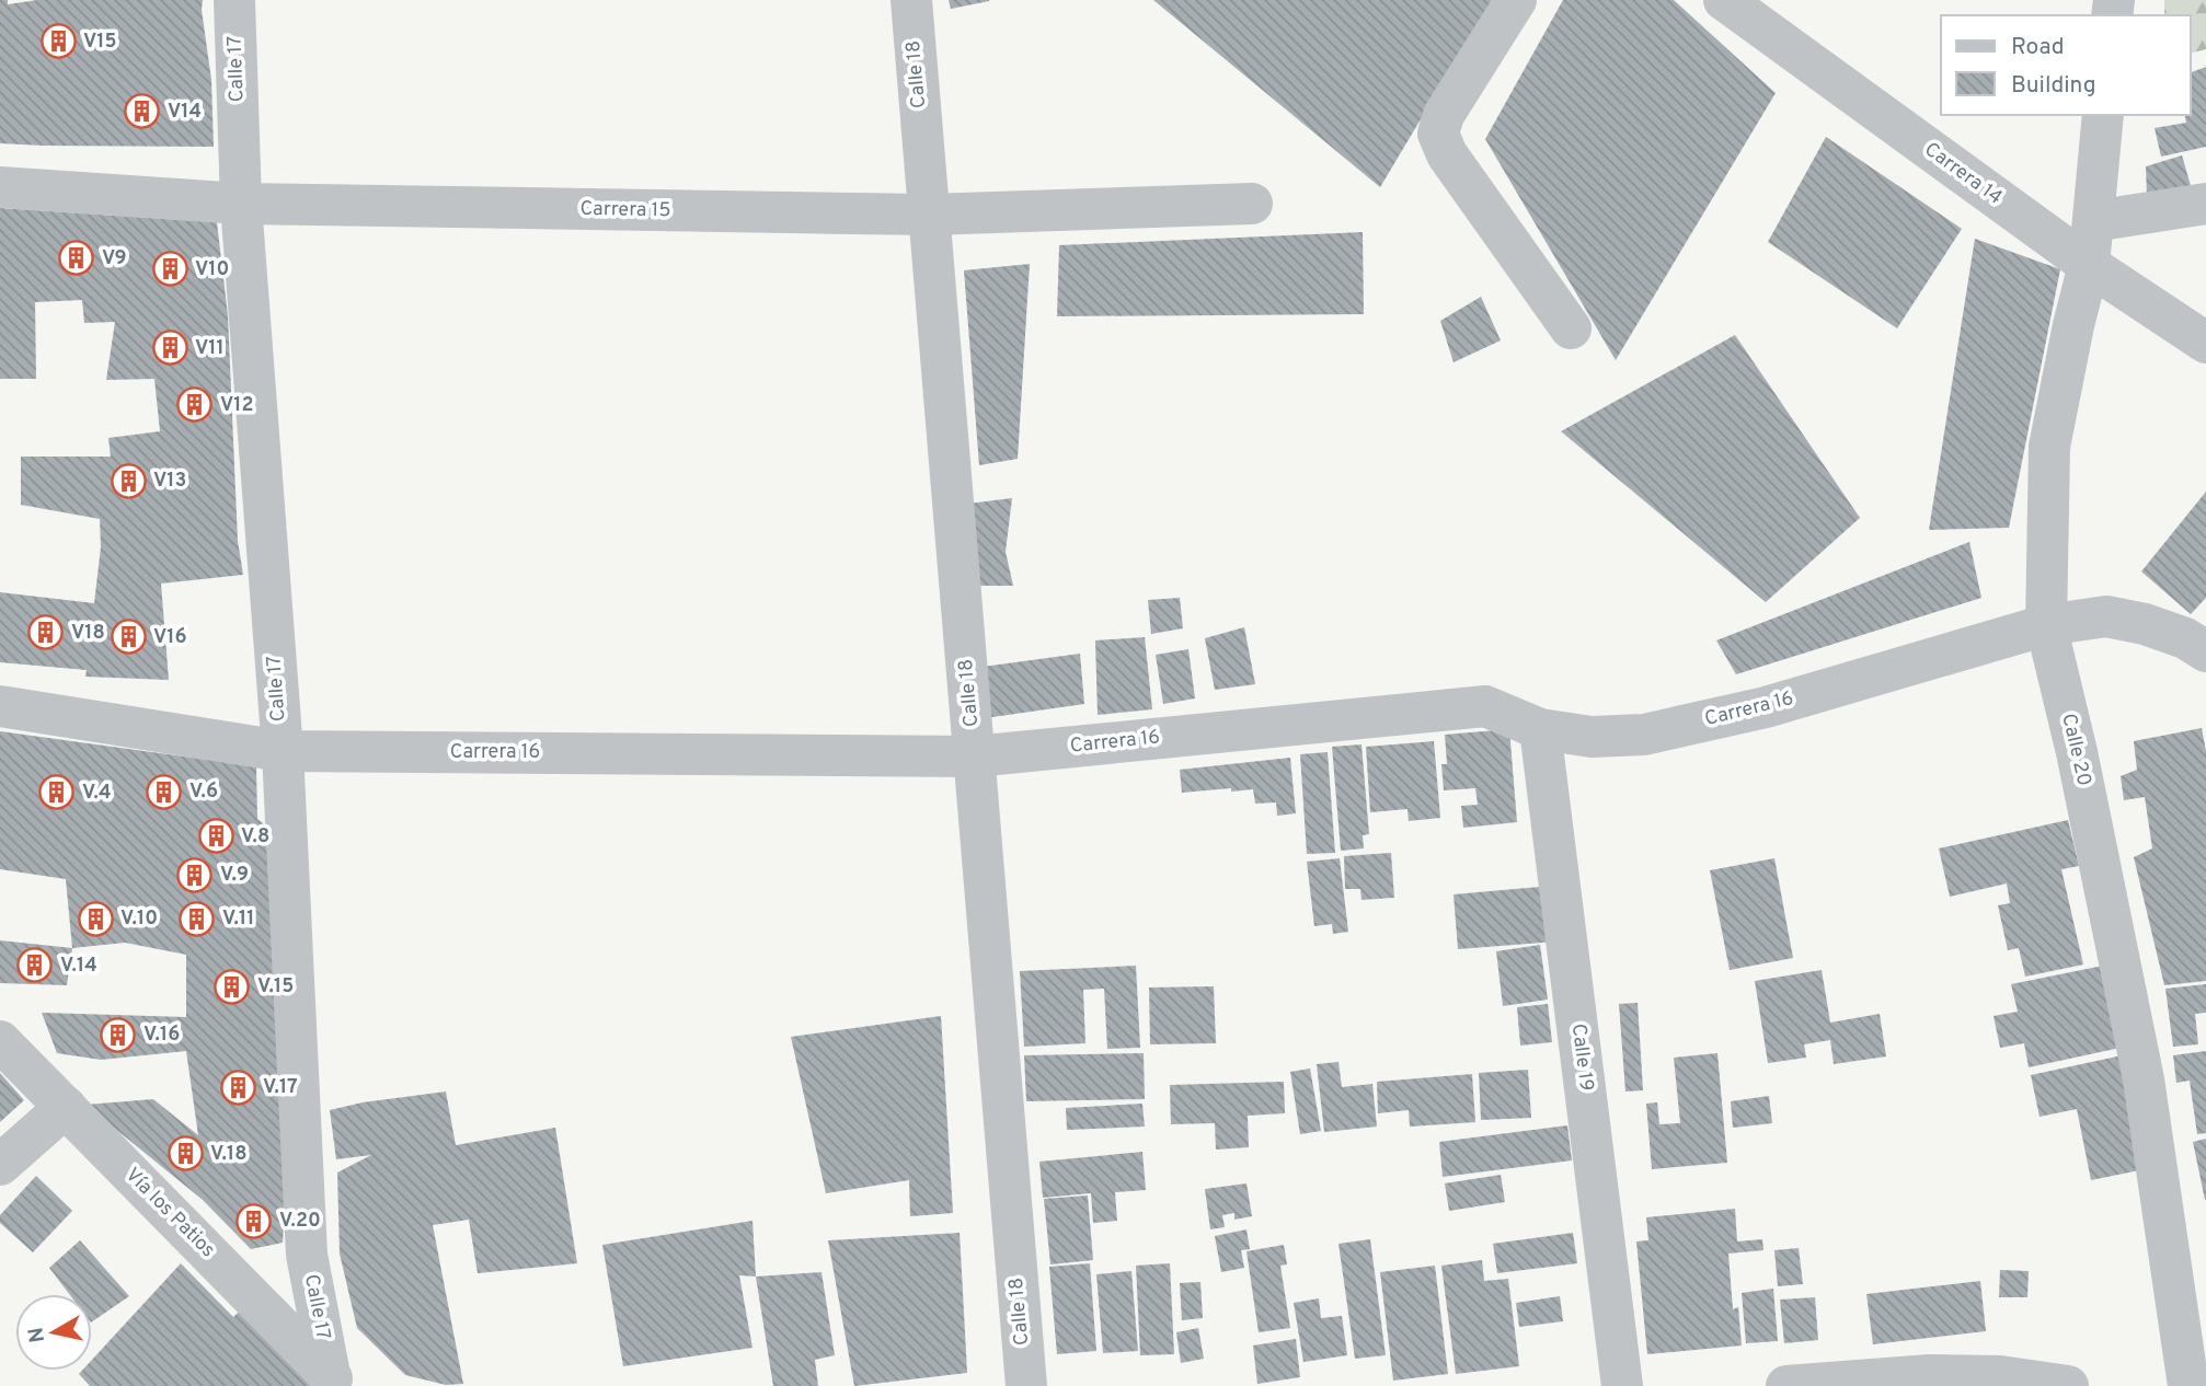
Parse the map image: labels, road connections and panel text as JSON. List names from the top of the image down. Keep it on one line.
{"streets":{"street":["Calle 17","Calle 18","Carrera 14","Carrera 15","Carrera 16","Calle 20","Calle 19","Vía los Patios"]},"crossings":[["Calle 17","Carrera 15"],["Calle 17","Carrera 16"],["Calle 17","Vía los Patios"],["Calle 18","Carrera 15"],["Calle 18","Carrera 16"],["Carrera 14","Calle 20"],["Carrera 16","Calle 20"],["Carrera 16","Calle 19"]],"places":{"building":["V15","V14","V9","V10","V11","V12","V13","V18","V16","V.6","V.4","V.8","V.9","V.10","V.11","V.14","V.15","V.16","V.17","V.18","V.20"]},"legend":["Road","Building"],"north":"left"}
